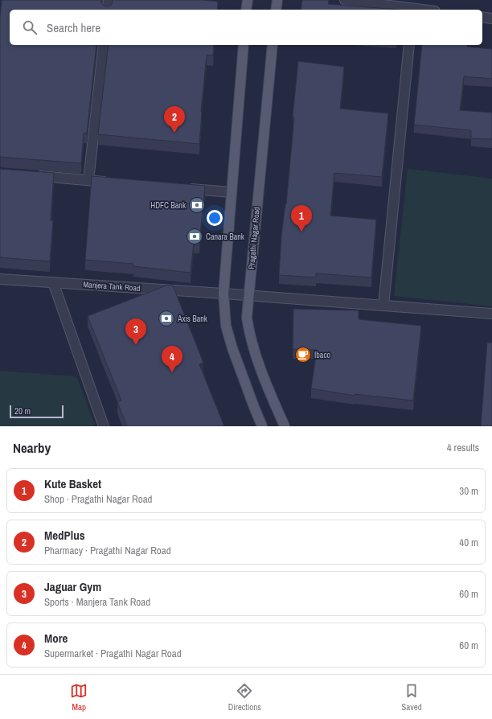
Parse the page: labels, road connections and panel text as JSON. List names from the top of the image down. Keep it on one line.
{"streets":{"main road":["Pragathi Nagar Road"],"street":["Manjera Tank Road"]},"crossings":[["Pragathi Nagar Road","Manjera Tank Road"]],"places":{"bank":["HDFC Bank","Canara Bank","Axis Bank"],"cafe":["Ibaco"]},"scale_bar":"20 m","page":{"search":"Search here","pins":["2","1","3","4"],"scale":"20 m","heading":["Nearby","4 results"],"list":[{"mark":"1","name":"Kute Basket","note":"Shop · Pragathi Nagar Road","value":"30 m"},{"mark":"2","name":"MedPlus","note":"Pharmacy · Pragathi Nagar Road","value":"40 m"},{"mark":"3","name":"Jaguar Gym","note":"Sports · Manjera Tank Road","value":"60 m"},{"mark":"4","name":"More","note":"Supermarket · Pragathi Nagar Road","value":"60 m"}],"nav":["Map","Directions","Saved"]}}
